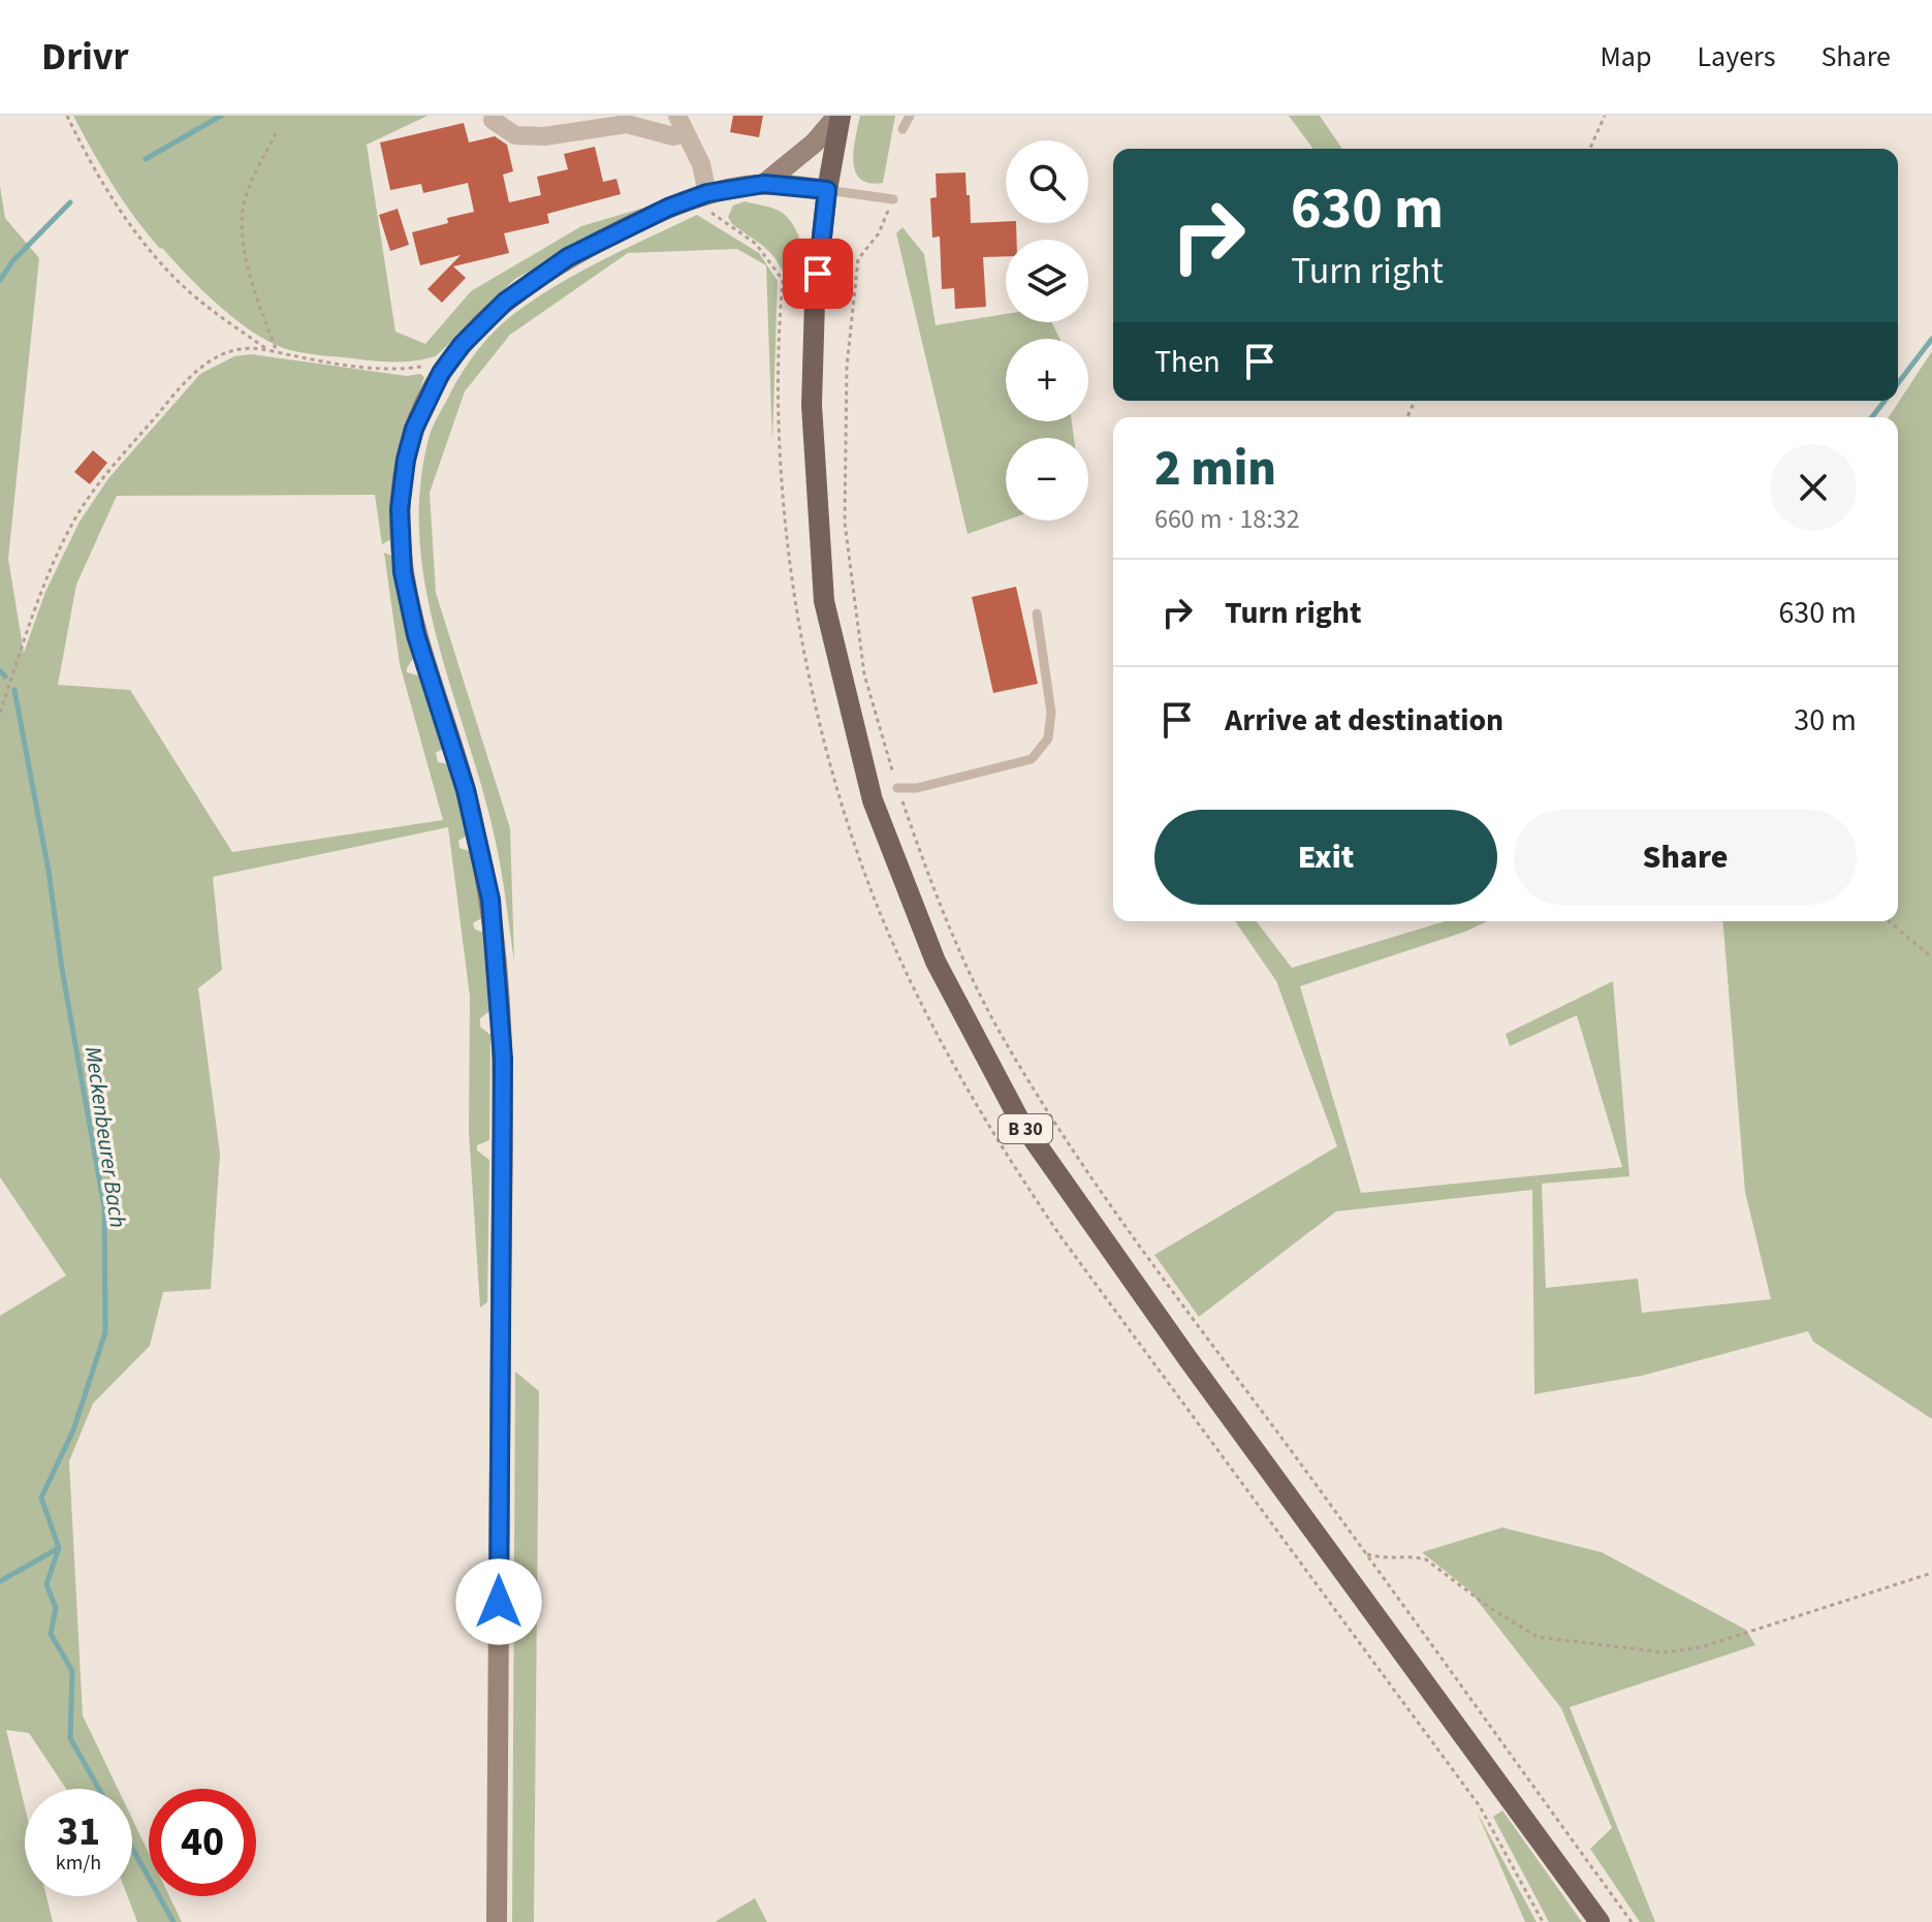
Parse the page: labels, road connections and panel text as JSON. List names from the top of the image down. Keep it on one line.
{"streets":{"main road":["B 30"]},"water":["Meckenbeurer Bach"],"page":{"header":"Drivr","nav":["Map","Layers","Share"],"map_buttons":["+","−"],"turn":["630 m","Turn right"],"then":"Then","heading":["2 min","660 m · 18:32"],"list":[{"name":"Turn right","value":"630 m"},{"name":"Arrive at destination","value":"30 m"}],"buttons":["Exit","Share"],"speed":"31 km/h","limit":"40"}}
